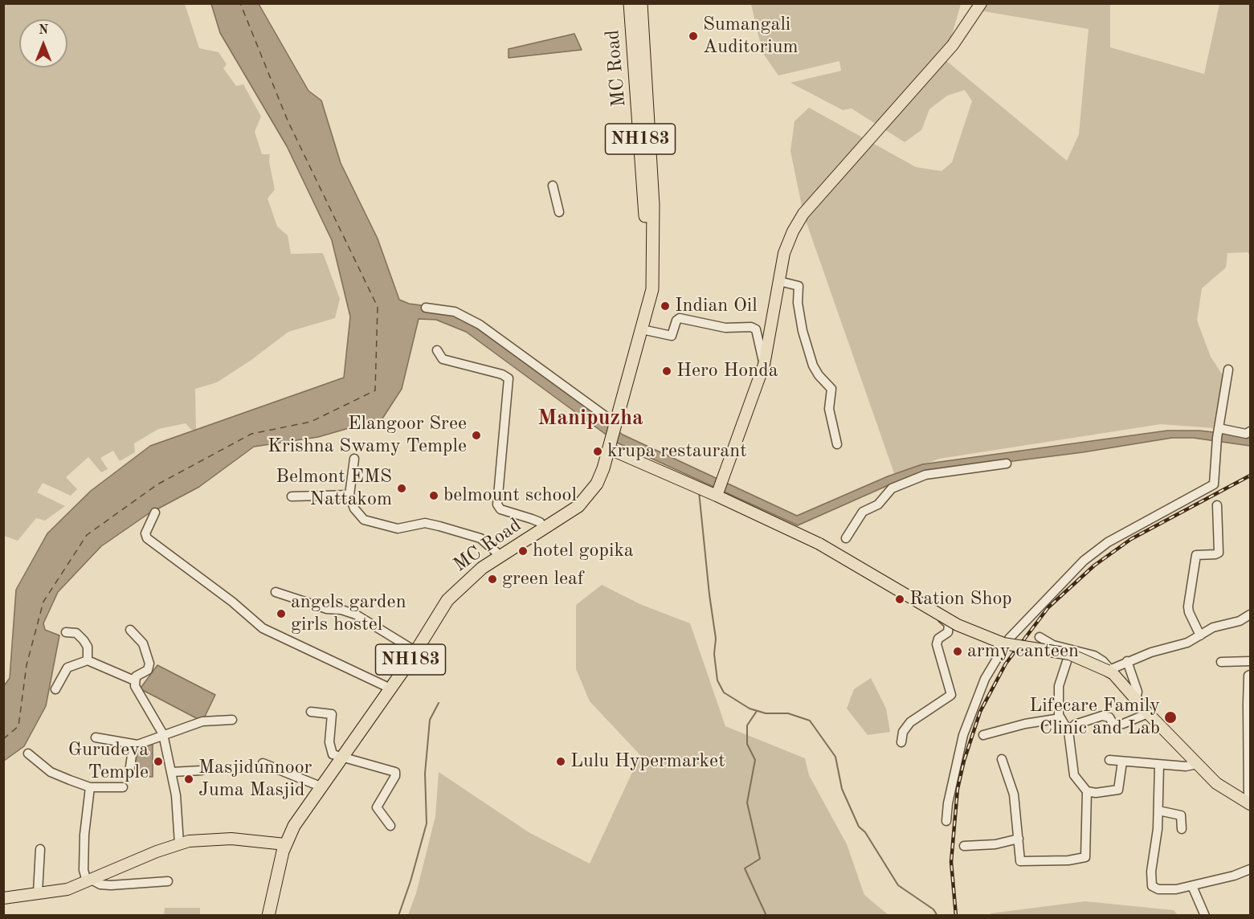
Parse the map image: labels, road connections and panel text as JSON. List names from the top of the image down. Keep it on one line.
{"streets":{"highway":["MC Road","NH183"]},"districts":["Manipuzha"],"places":["Sumangali Auditorium","Indian Oil","Hero Honda","Elangoor Sree Krishna Swamy Temple","krupa restaurant","Belmont EMS Nattakom","belmount school","hotel gopika","green leaf","Ration Shop","angels garden girls hostel","army canteen","Lifecare Family Clinic and Lab","Gurudeva Temple","Lulu Hypermarket","Masjidunnoor Juma Masjid"],"north":"top"}
